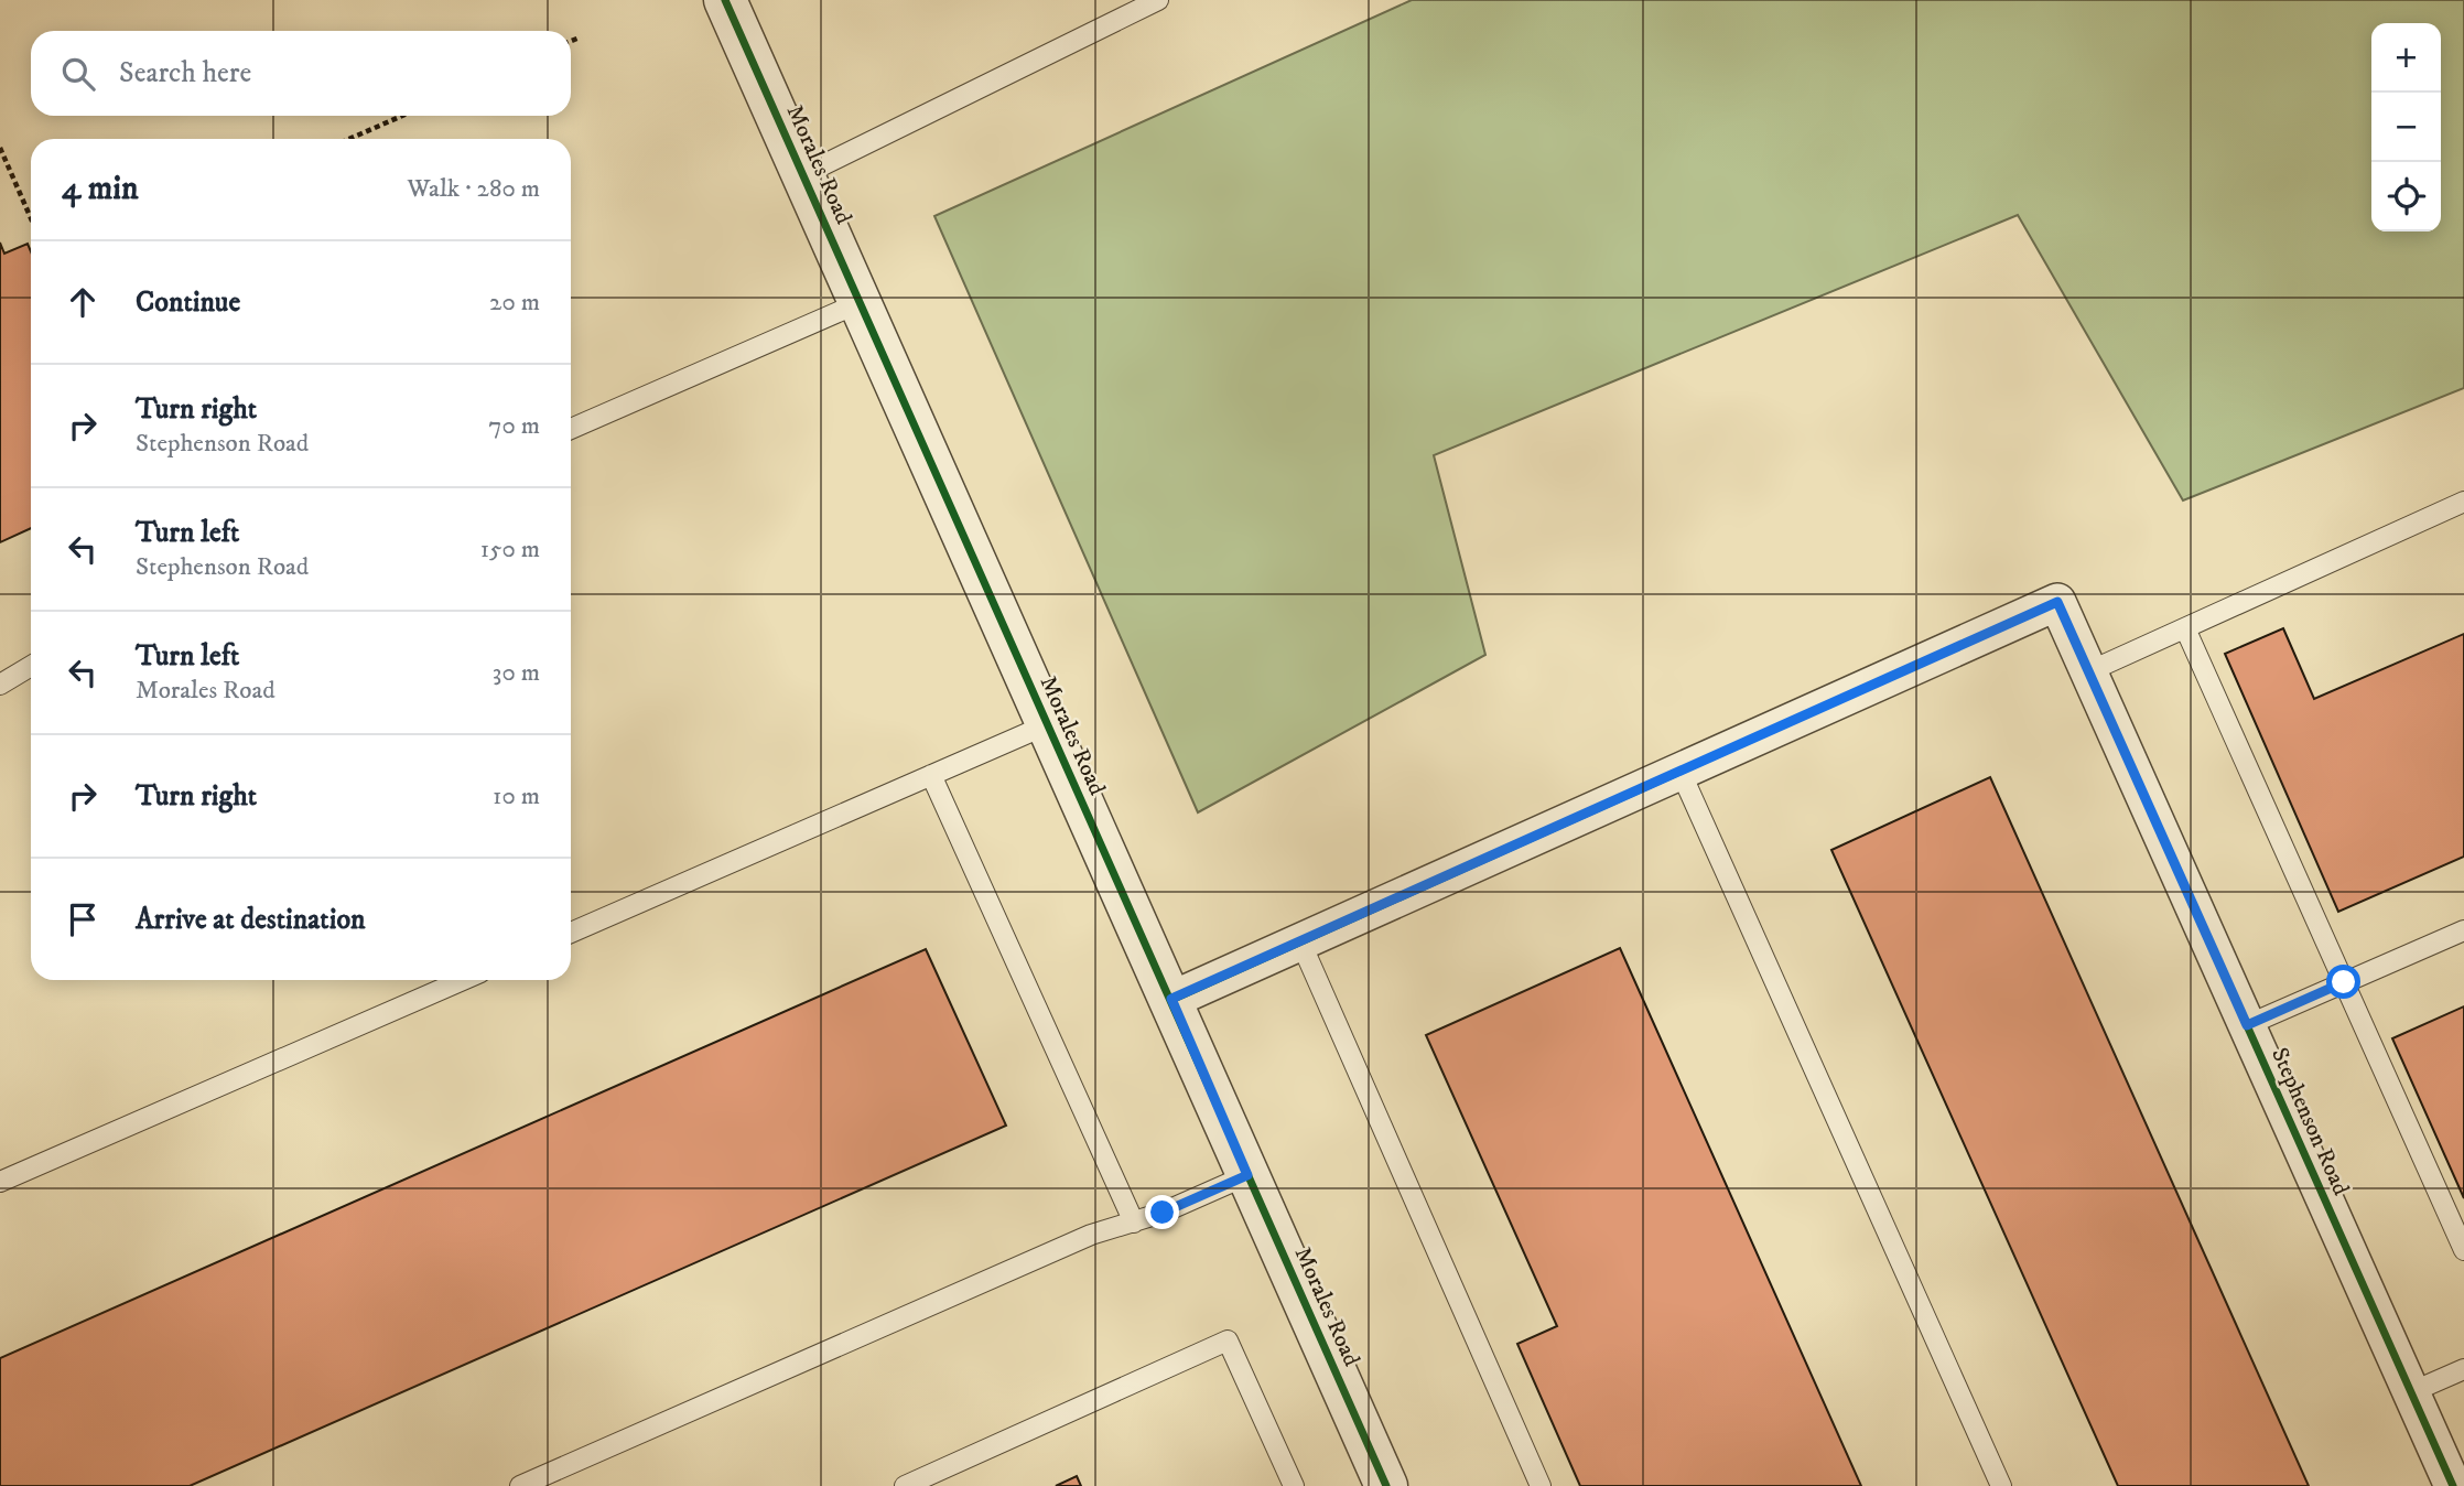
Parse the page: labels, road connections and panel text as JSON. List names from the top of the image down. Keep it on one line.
{"streets":{"street":["Morales Road","Stephenson Road"]},"crossings":[["Morales Road","Stephenson Road"]],"page":{"map_buttons":["+","−"],"search":"Search here","heading":["4 min","Walk · 280 m"],"list":[["Continue","20 m"],["Turn right","Stephenson Road","70 m"],["Turn left","Stephenson Road","150 m"],["Turn left","Morales Road","30 m"],["Turn right","10 m"],"Arrive at destination"]}}
